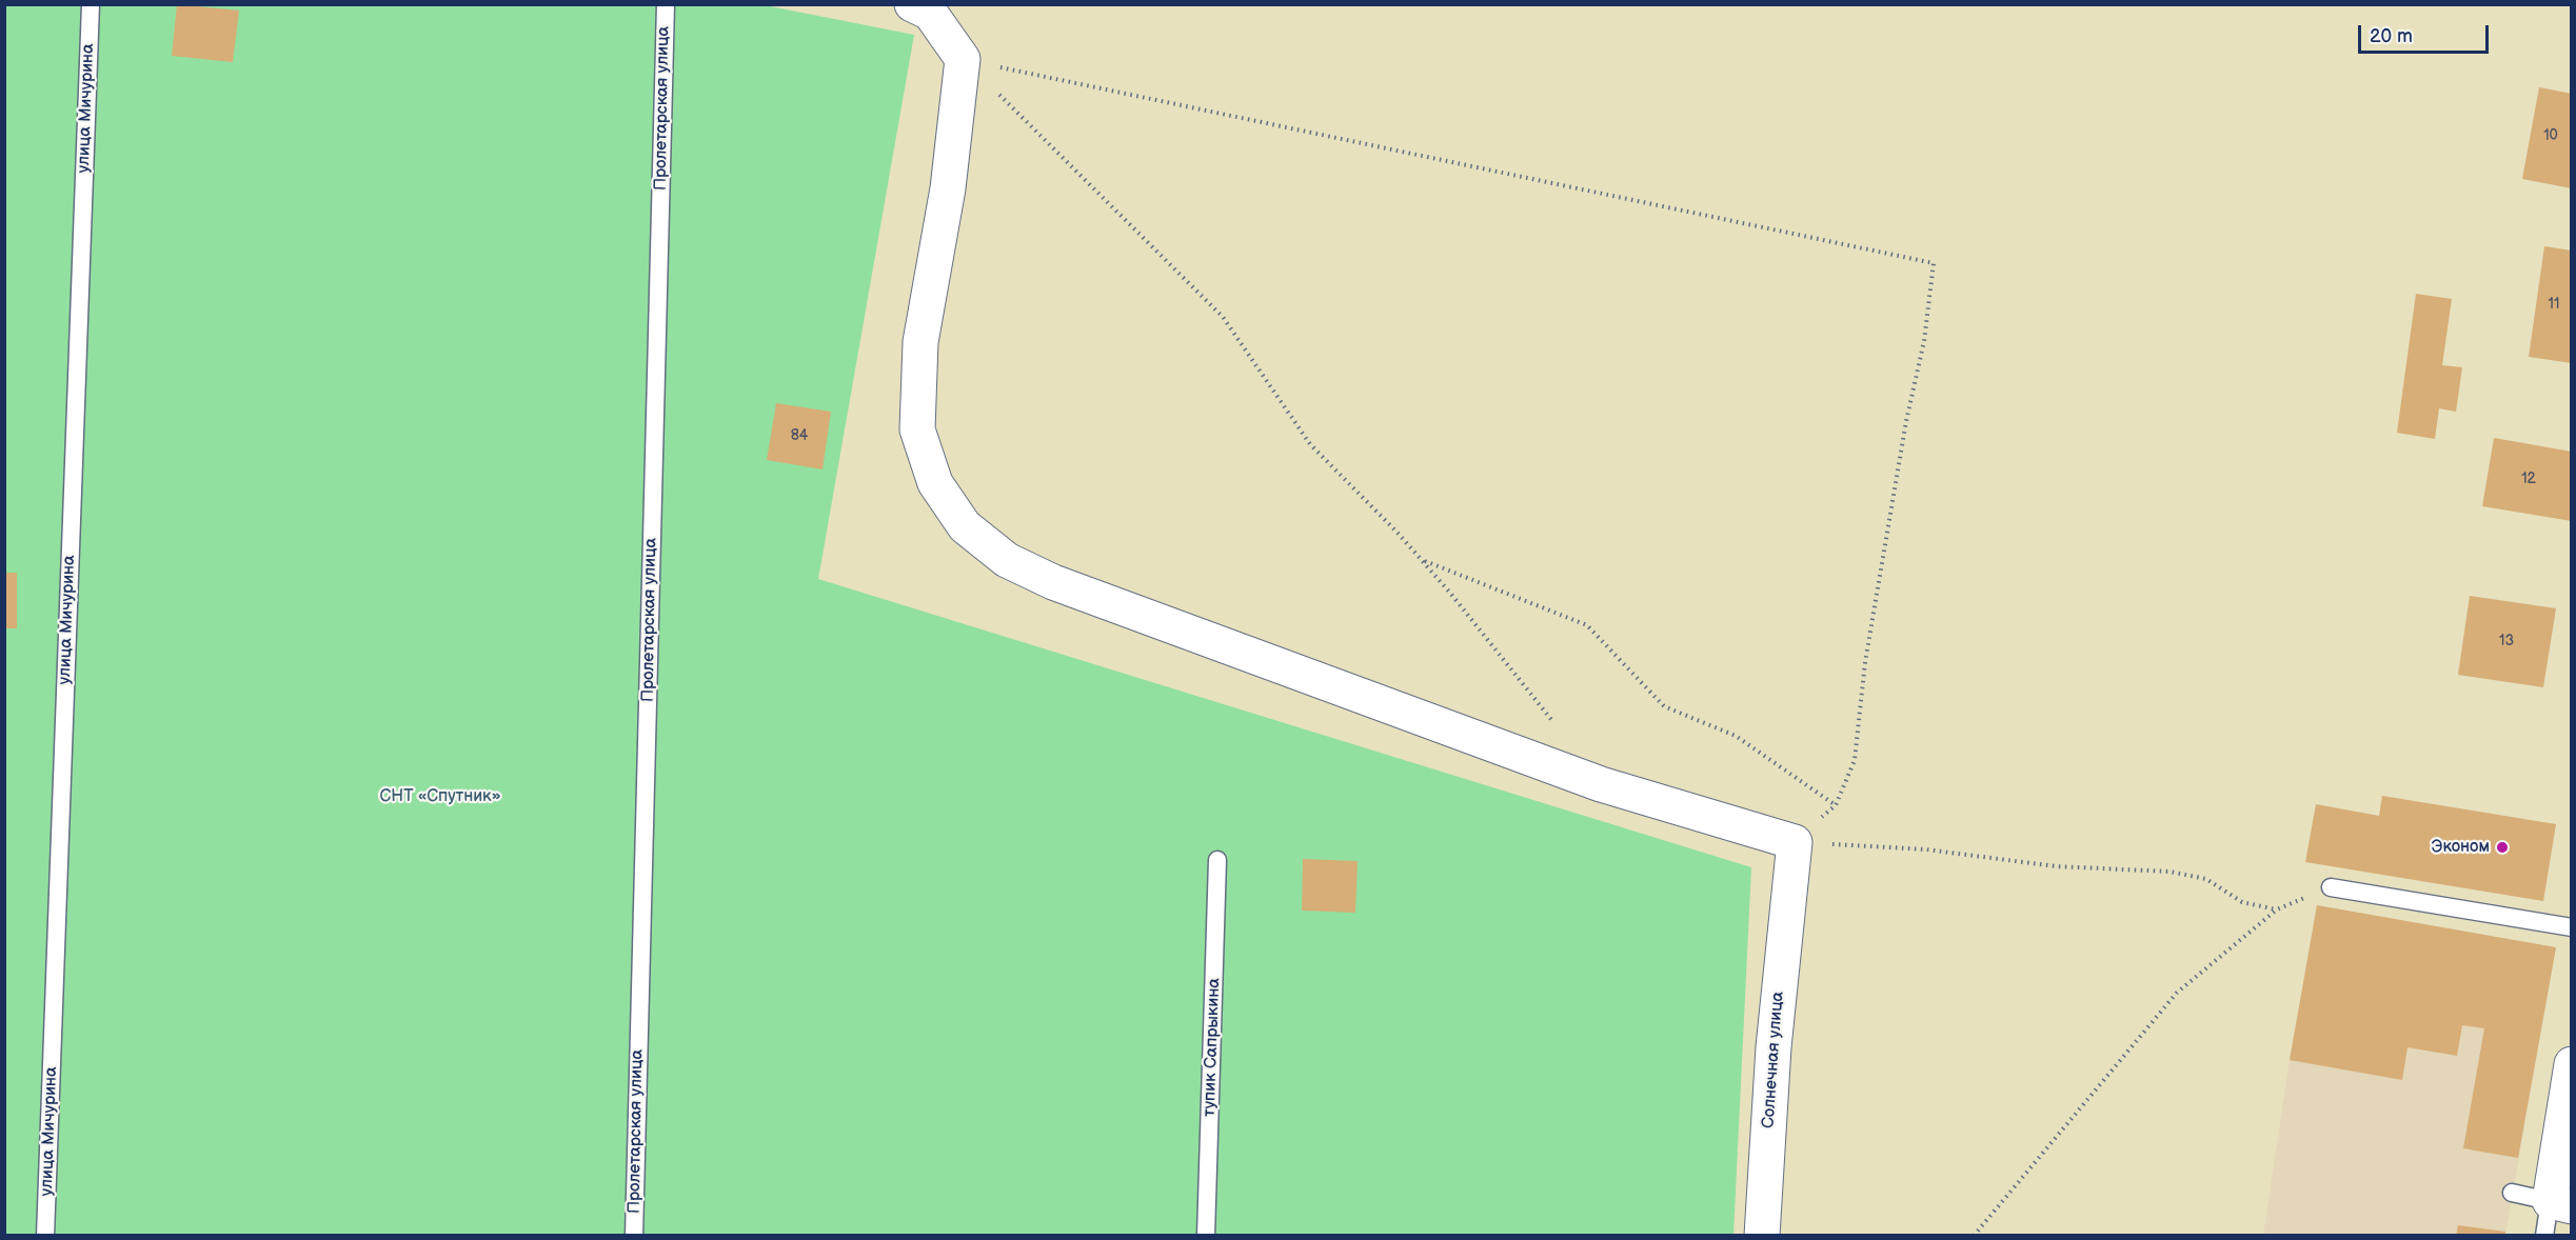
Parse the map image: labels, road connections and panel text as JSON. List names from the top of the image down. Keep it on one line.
{"streets":{"street":["Солнечная улица"],"lane":["улица Мичурина","Пролетарская улица","тупик Сапрыкина"]},"parks":["СНТ «Спутник»"],"places":["Эконом"],"house_numbers":["10","11","84","12","13"],"scale_bar":"20 m"}
